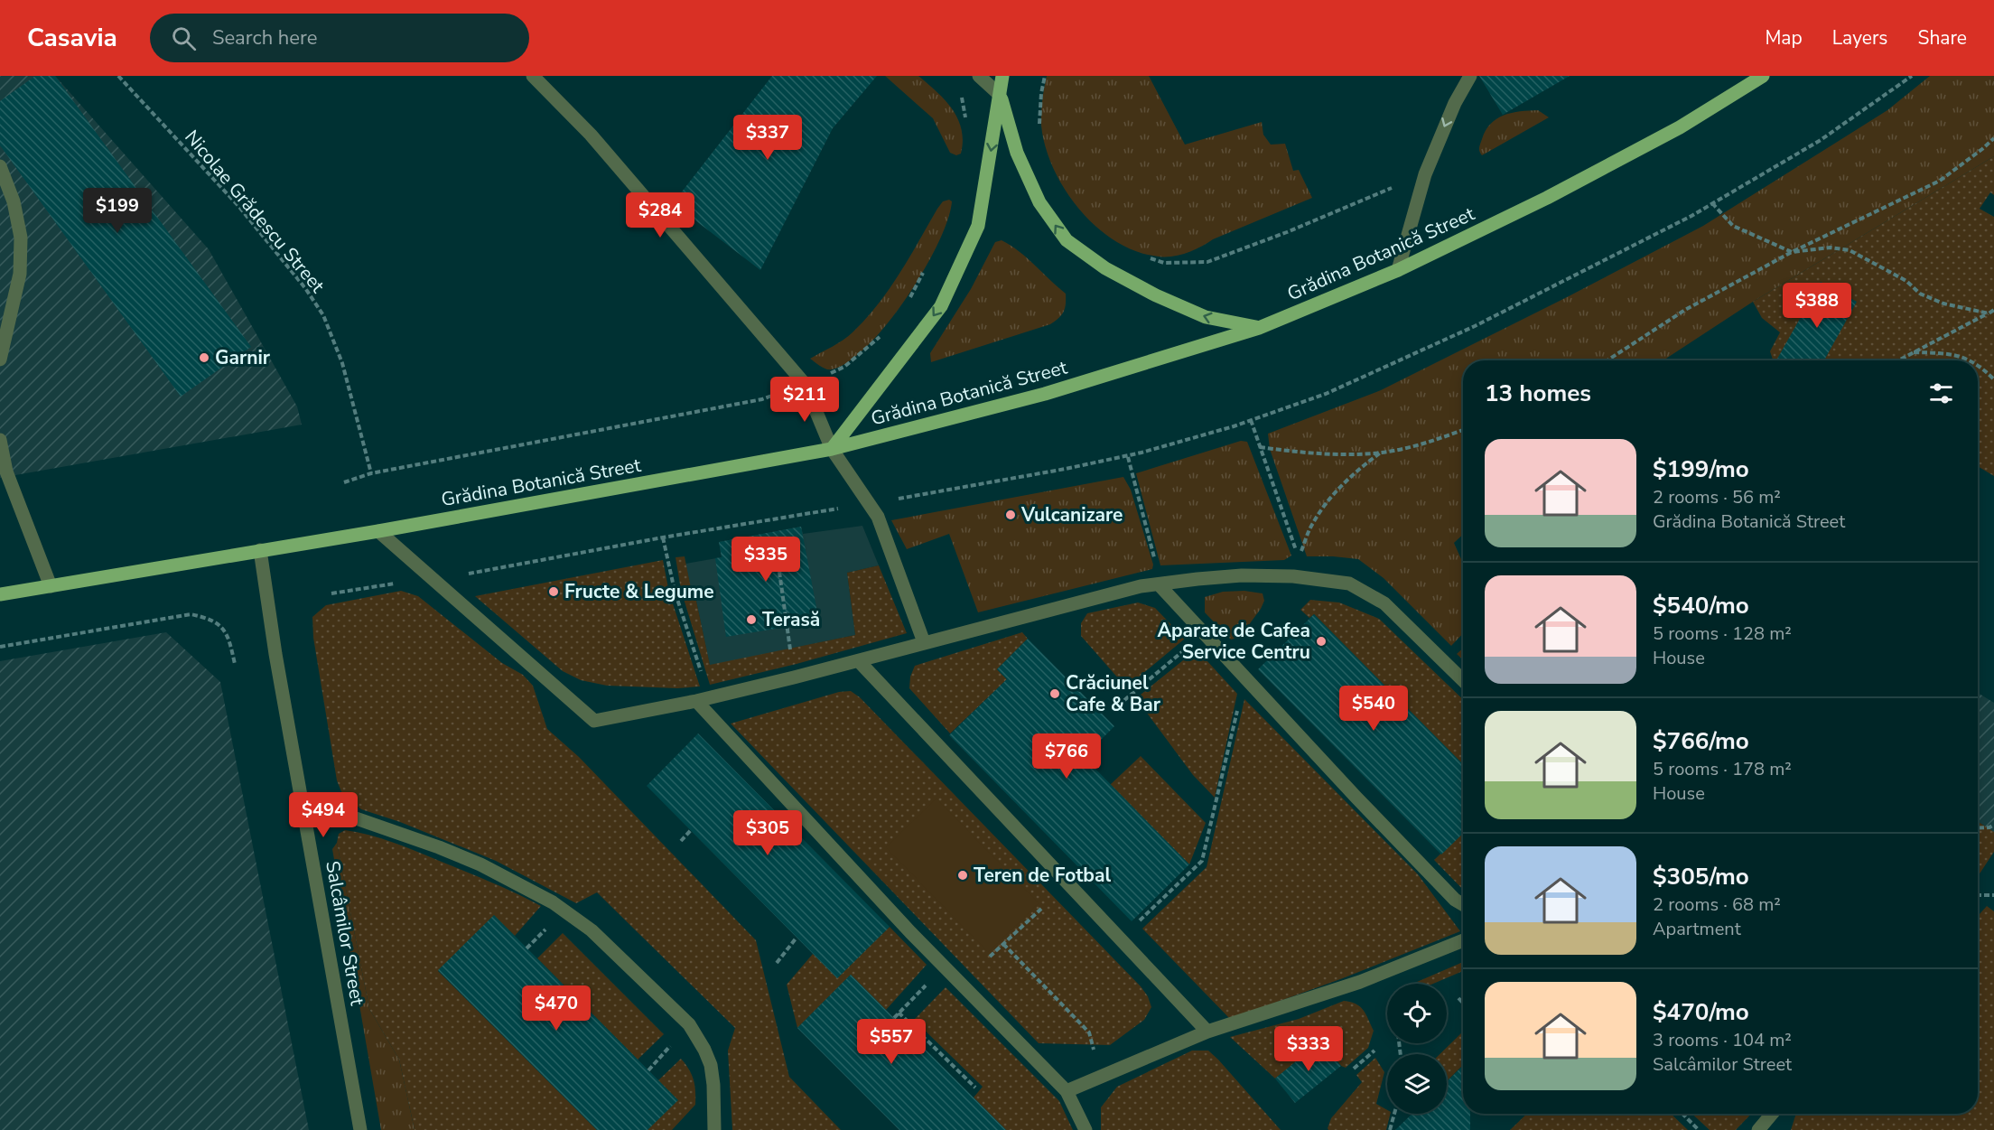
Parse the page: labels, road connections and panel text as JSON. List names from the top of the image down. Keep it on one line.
{"streets":{"main road":["Grădina Botanică Street"],"street":["Salcâmilor Street"],"path":["Nicolae Grădescu Street"]},"crossings":[["Grădina Botanică Street","Salcâmilor Street"]],"places":["Garnir","Vulcanizare","Fructe & Legume","Terasă","Aparate de Cafea Service Centru","Crăciunel Cafe & Bar","Teren de Fotbal"],"page":{"header":"Casavia","search":"Search here","nav":["Map","Layers","Share"],"price":["$337","$199","$284","$388","$211","$335","$540","$766","$494","$305","$470","$557","$333"],"heading":"13 homes","list":[{"name":"$199/mo","note":"2 rooms · 56 m² · Grădina Botanică Street"},{"name":"$540/mo","note":"5 rooms · 128 m² · House"},{"name":"$766/mo","note":"5 rooms · 178 m² · House"},{"name":"$305/mo","note":"2 rooms · 68 m² · Apartment"},{"name":"$470/mo","note":"3 rooms · 104 m² · Salcâmilor Street"}]}}
